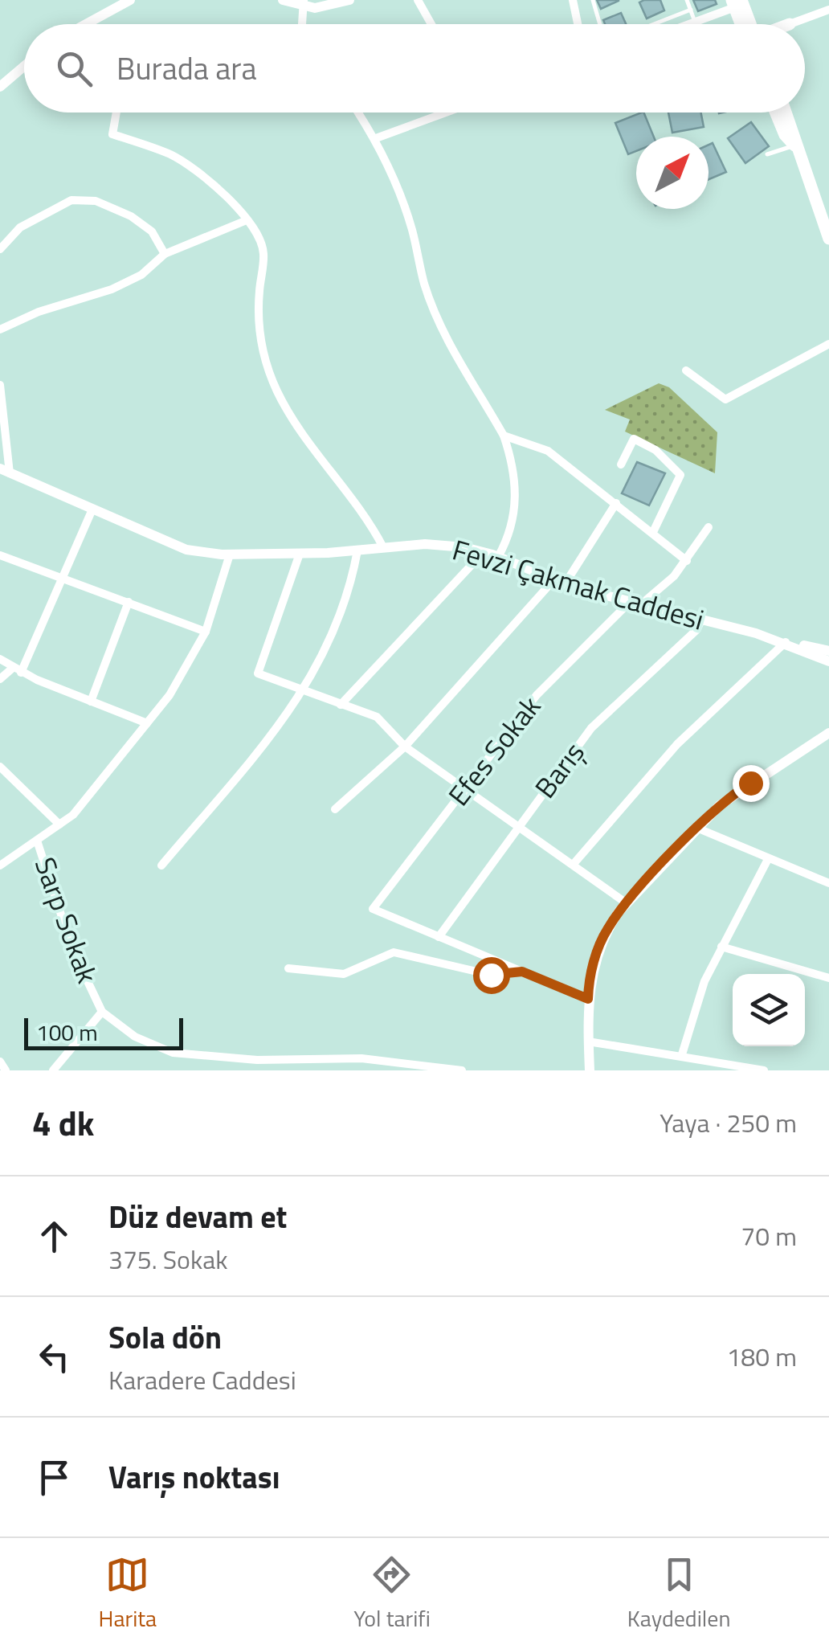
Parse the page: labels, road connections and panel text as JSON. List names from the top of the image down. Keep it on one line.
{"streets":{"street":["Fevzi Çakmak Caddesi","Efes Sokak","Barış","Sarp Sokak"]},"crossings":[["Fevzi Çakmak Caddesi","Efes Sokak"],["Fevzi Çakmak Caddesi","Barış"],["Efes Sokak","Barış"]],"scale_bar":"100 m","north":"top right","page":{"search":"Burada ara","scale":"100 m","heading":["4 dk","Yaya · 250 m"],"list":[["Düz devam et","375. Sokak","70 m"],["Sola dön","Karadere Caddesi","180 m"],"Varış noktası"],"nav":["Harita","Yol tarifi","Kaydedilen"]}}
